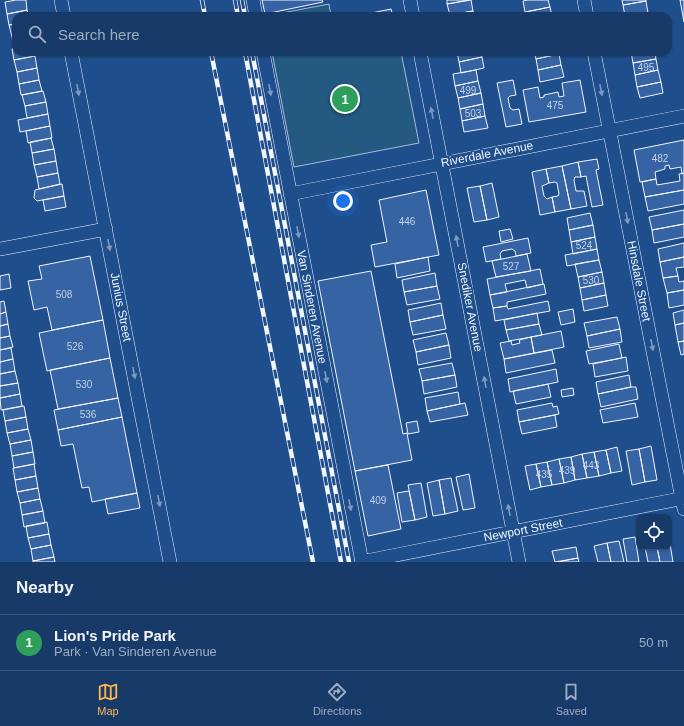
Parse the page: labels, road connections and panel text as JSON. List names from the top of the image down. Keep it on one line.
{"streets":{"street":["Riverdale Avenue","Hinsdale Street","Junius Street","Van Sinderen Avenue","Snediker Avenue","Newport Street"]},"crossings":[["Riverdale Avenue","Hinsdale Street"],["Riverdale Avenue","Van Sinderen Avenue"],["Riverdale Avenue","Snediker Avenue"],["Hinsdale Street","Newport Street"],["Van Sinderen Avenue","Newport Street"],["Snediker Avenue","Newport Street"]],"one_way":["Hinsdale Street","Junius Street","Van Sinderen Avenue","Snediker Avenue"],"house_numbers":["495","499","475","503","482","446","524","527","530","508","526","530","536","443","439","435","409"],"page":{"search":"Search here","pins":"1","heading":"Nearby","list":[{"mark":"1","name":"Lion's Pride Park","note":"Park · Van Sinderen Avenue","value":"50 m"}],"nav":["Map","Directions","Saved"]}}
